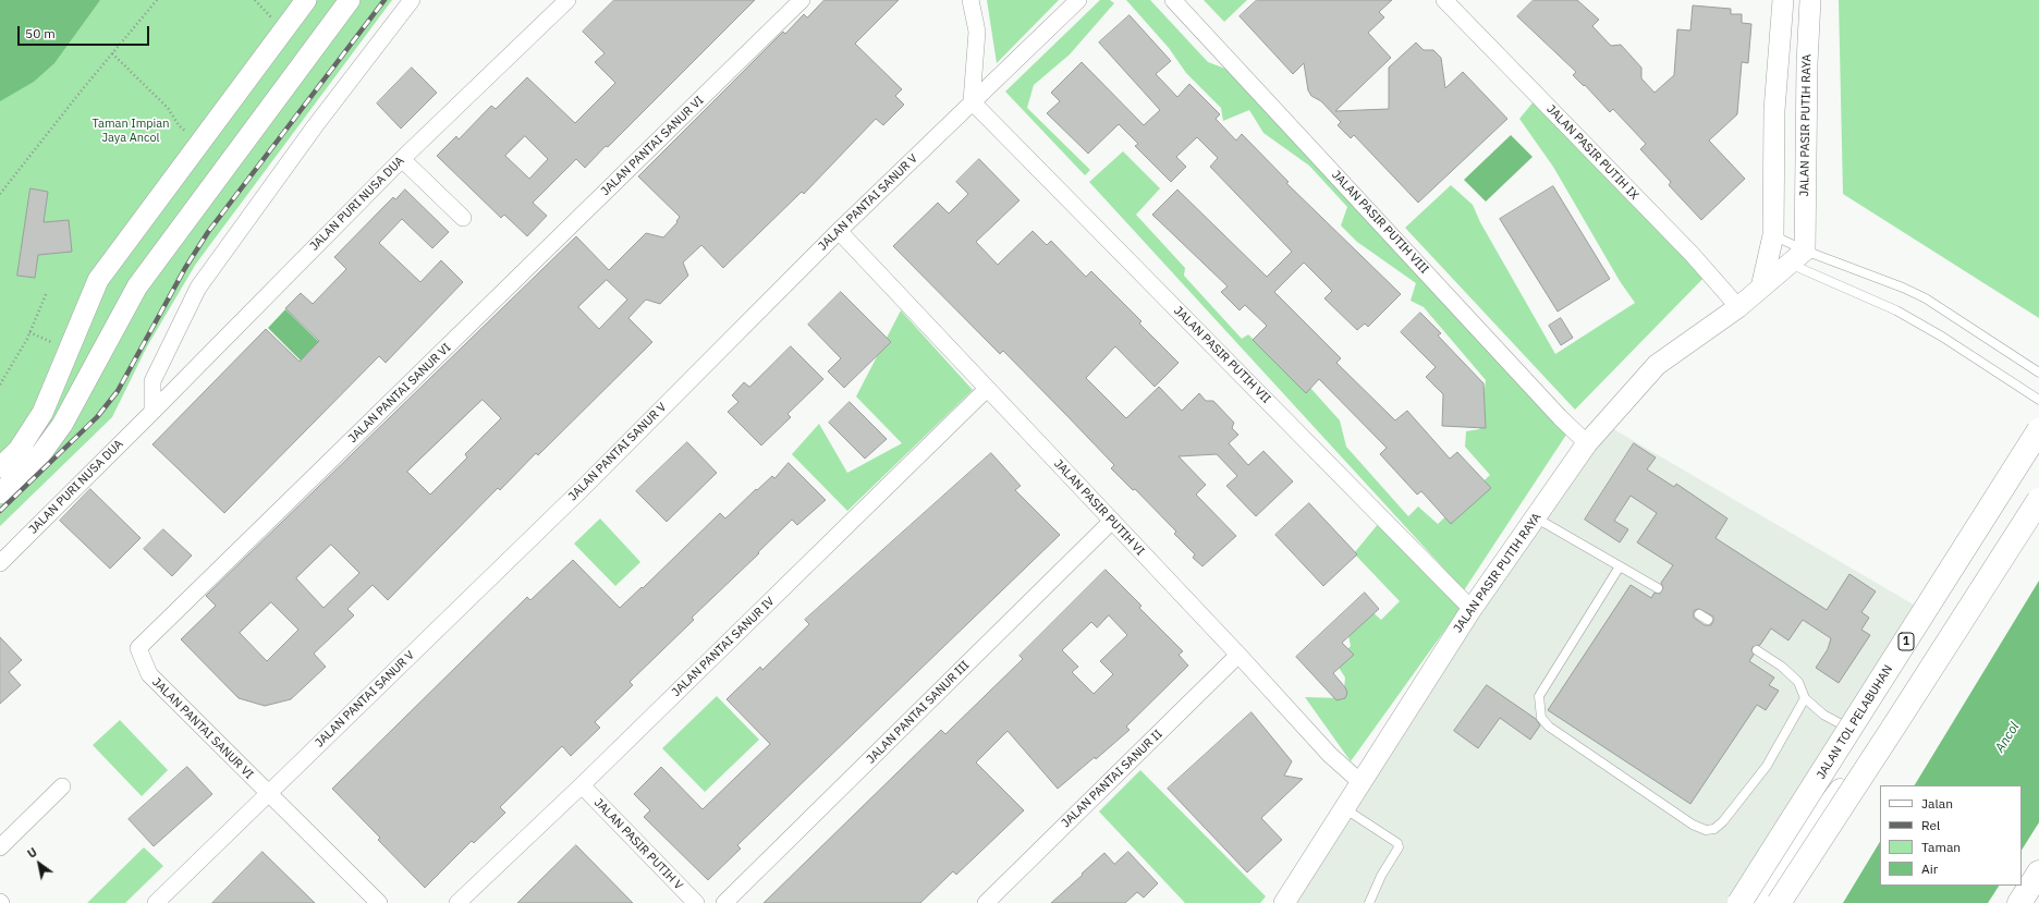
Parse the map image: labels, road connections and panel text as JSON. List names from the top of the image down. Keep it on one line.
{"streets":{"highway":["1","JALAN TOL PELABUHAN"],"street":["JALAN PASIR PUTIH RAYA","JALAN PANTAI SANUR VI","JALAN PASIR PUTIH IX","JALAN PANTAI SANUR V","JALAN PURI NUSA DUA","JALAN PASIR PUTIH VIII","JALAN PASIR PUTIH VII","JALAN PASIR PUTIH VI","JALAN PANTAI SANUR IV","JALAN PANTAI SANUR III","JALAN PANTAI SANUR II","JALAN PASIR PUTIH V"]},"crossings":[["JALAN PASIR PUTIH RAYA","JALAN PASIR PUTIH IX"],["JALAN PASIR PUTIH RAYA","JALAN PASIR PUTIH VIII"],["JALAN PASIR PUTIH RAYA","JALAN PASIR PUTIH VII"],["JALAN PASIR PUTIH RAYA","JALAN PASIR PUTIH VI"],["JALAN PANTAI SANUR VI","JALAN PANTAI SANUR V"],["JALAN PANTAI SANUR V","JALAN PASIR PUTIH VII"],["JALAN PANTAI SANUR V","JALAN PASIR PUTIH VI"],["JALAN PASIR PUTIH VI","JALAN PANTAI SANUR IV"],["JALAN PASIR PUTIH VI","JALAN PANTAI SANUR III"],["JALAN PASIR PUTIH VI","JALAN PANTAI SANUR II"],["JALAN PANTAI SANUR IV","JALAN PASIR PUTIH V"]],"water":["Ancol"],"parks":["Taman Impian Jaya Ancol"],"legend":["Jalan","Rel","Taman","Air"],"scale_bar":"50 m","north":"top left"}
